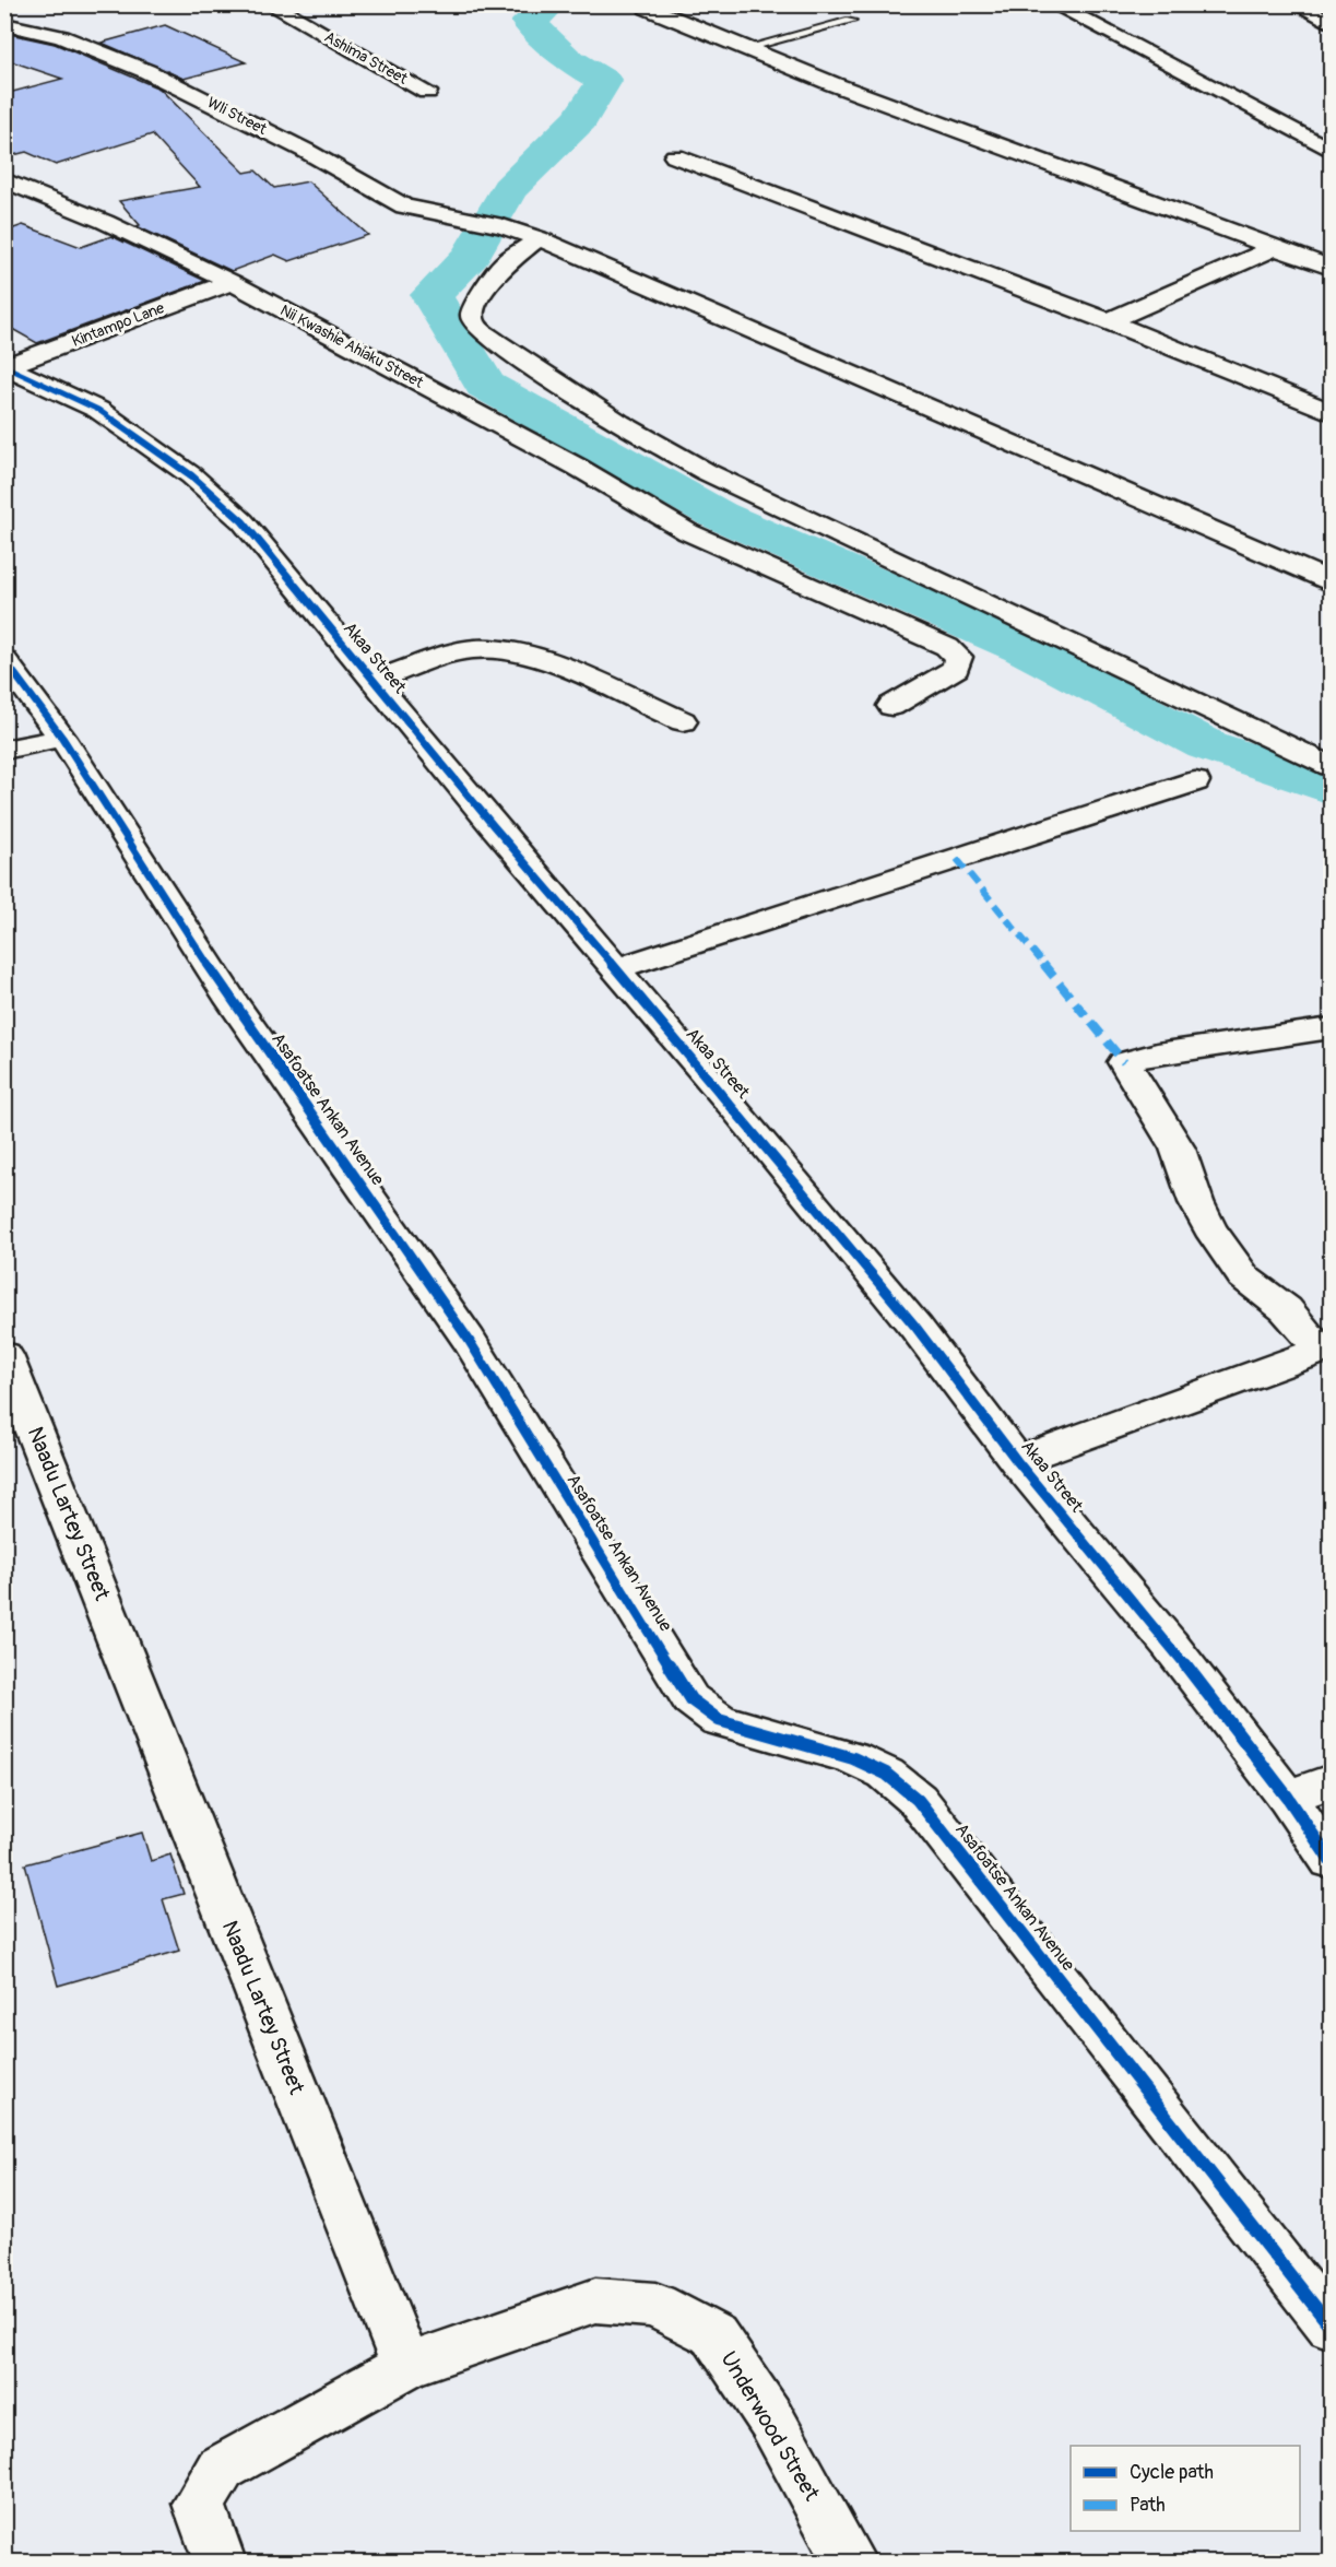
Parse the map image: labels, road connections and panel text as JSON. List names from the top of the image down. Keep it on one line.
{"streets":{"street":["Ashima Street","Wli Street","Kintampo Lane","Nii Kwashie Ahiaku Street","Akaa Street","Asafoatse Ankan Avenue","Naadu Lartey Street","Underwood Street"]},"crossings":[["Kintampo Lane","Nii Kwashie Ahiaku Street"],["Kintampo Lane","Akaa Street"],["Naadu Lartey Street","Underwood Street"]],"legend":["Cycle path","Path"]}
